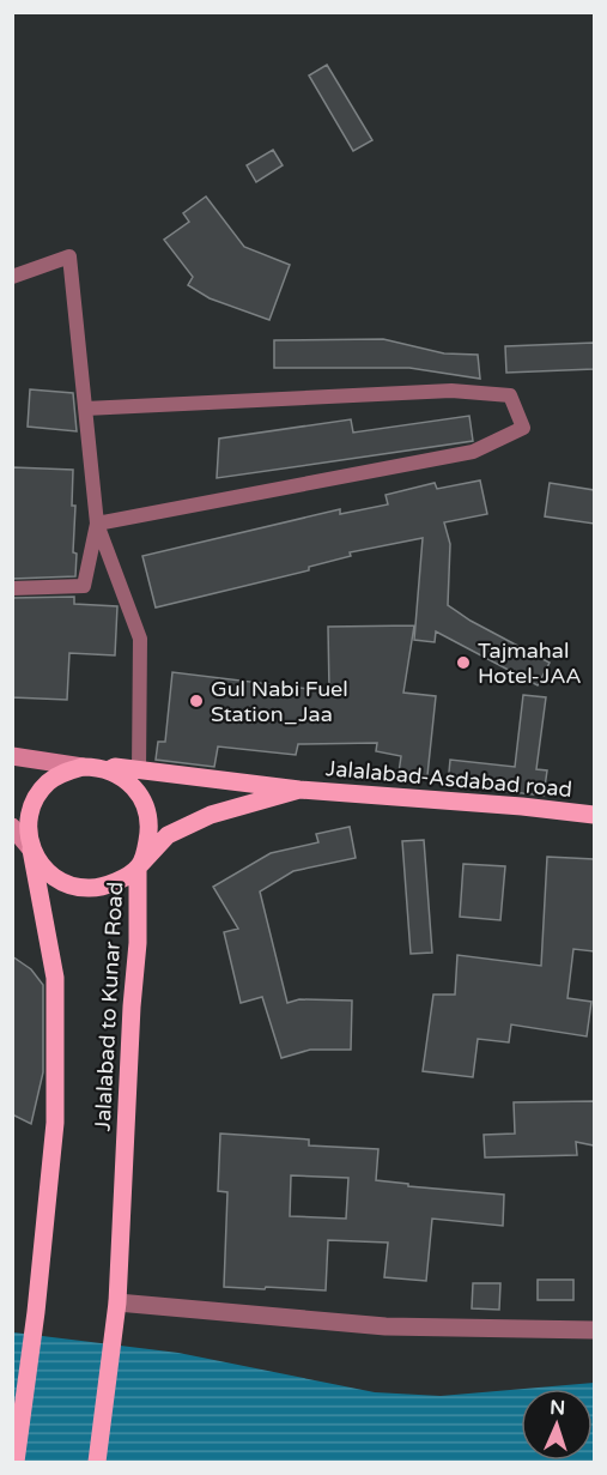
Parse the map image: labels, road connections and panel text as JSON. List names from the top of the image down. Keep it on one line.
{"streets":{"main road":["Jalalabad-Asdabad road","Jalalabad to Kunar Road"]},"crossings":[["Jalalabad-Asdabad road","Jalalabad to Kunar Road"]],"places":["Tajmahal Hotel-JAA","Gul Nabi Fuel Station_Jaa"],"north":"top"}
